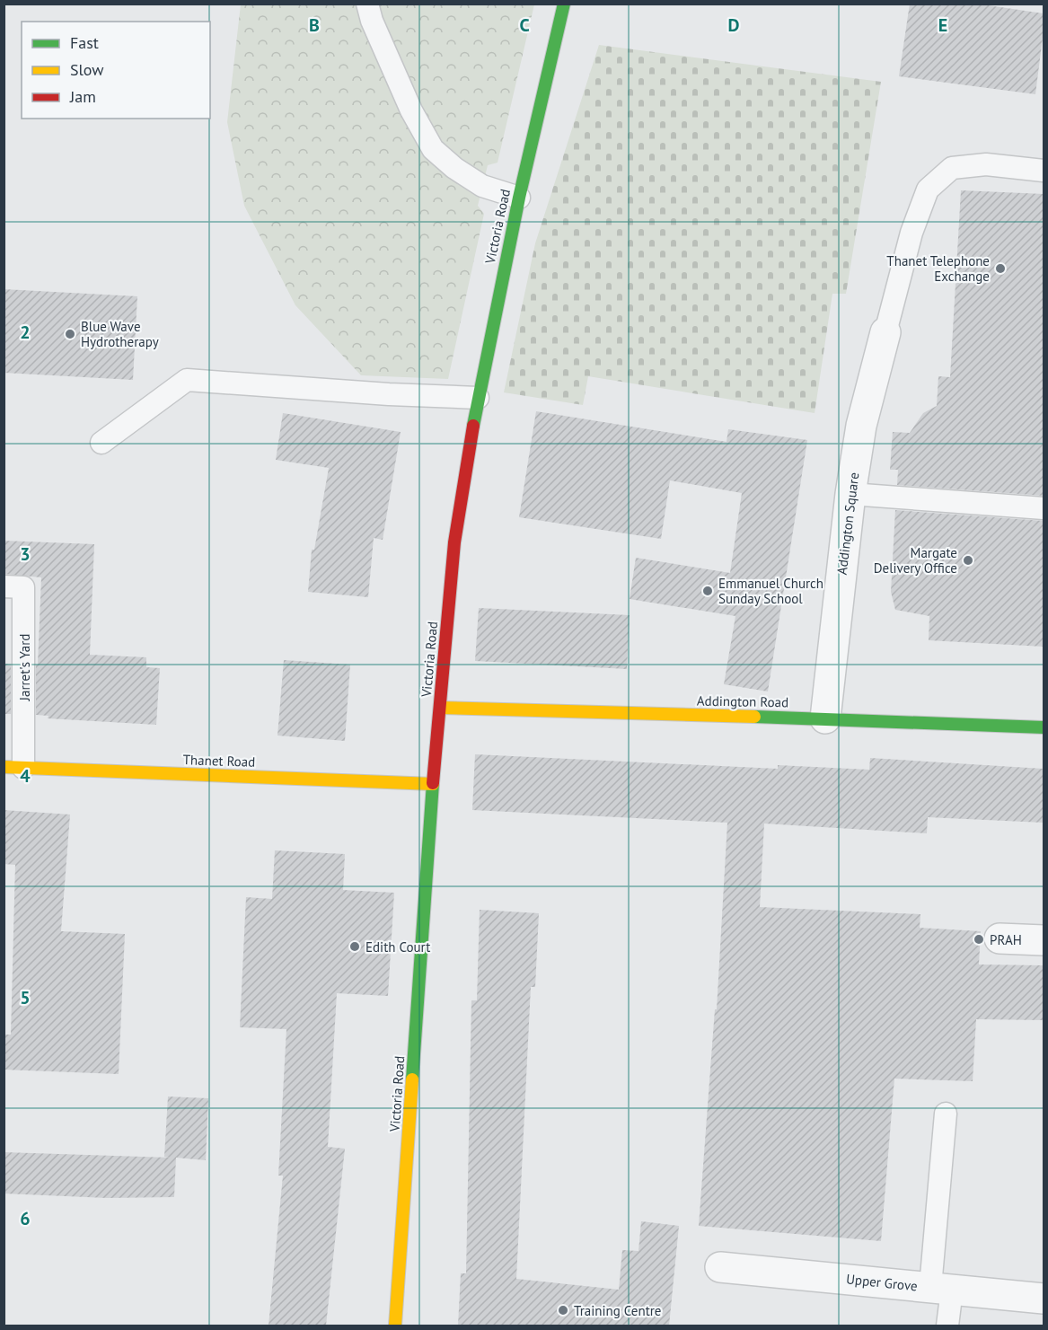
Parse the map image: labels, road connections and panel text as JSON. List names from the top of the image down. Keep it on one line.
{"streets":{"street":["Victoria Road","Addington Square","Addington Road","Thanet Road","Upper Grove"],"lane":["Jarret's Yard"]},"crossings":[["Victoria Road","Addington Road"],["Victoria Road","Thanet Road"],["Addington Square","Addington Road"],["Jarret's Yard","Thanet Road"]],"places":["Thanet Telephone Exchange","Blue Wave Hydrotherapy","Margate Delivery Office","Emmanuel Church Sunday School","PRAH","Edith Court","Training Centre"],"legend":["Fast","Slow","Jam"],"grid":{"columns":["B","C","D","E"],"rows":["2","3","4","5","6"]}}
